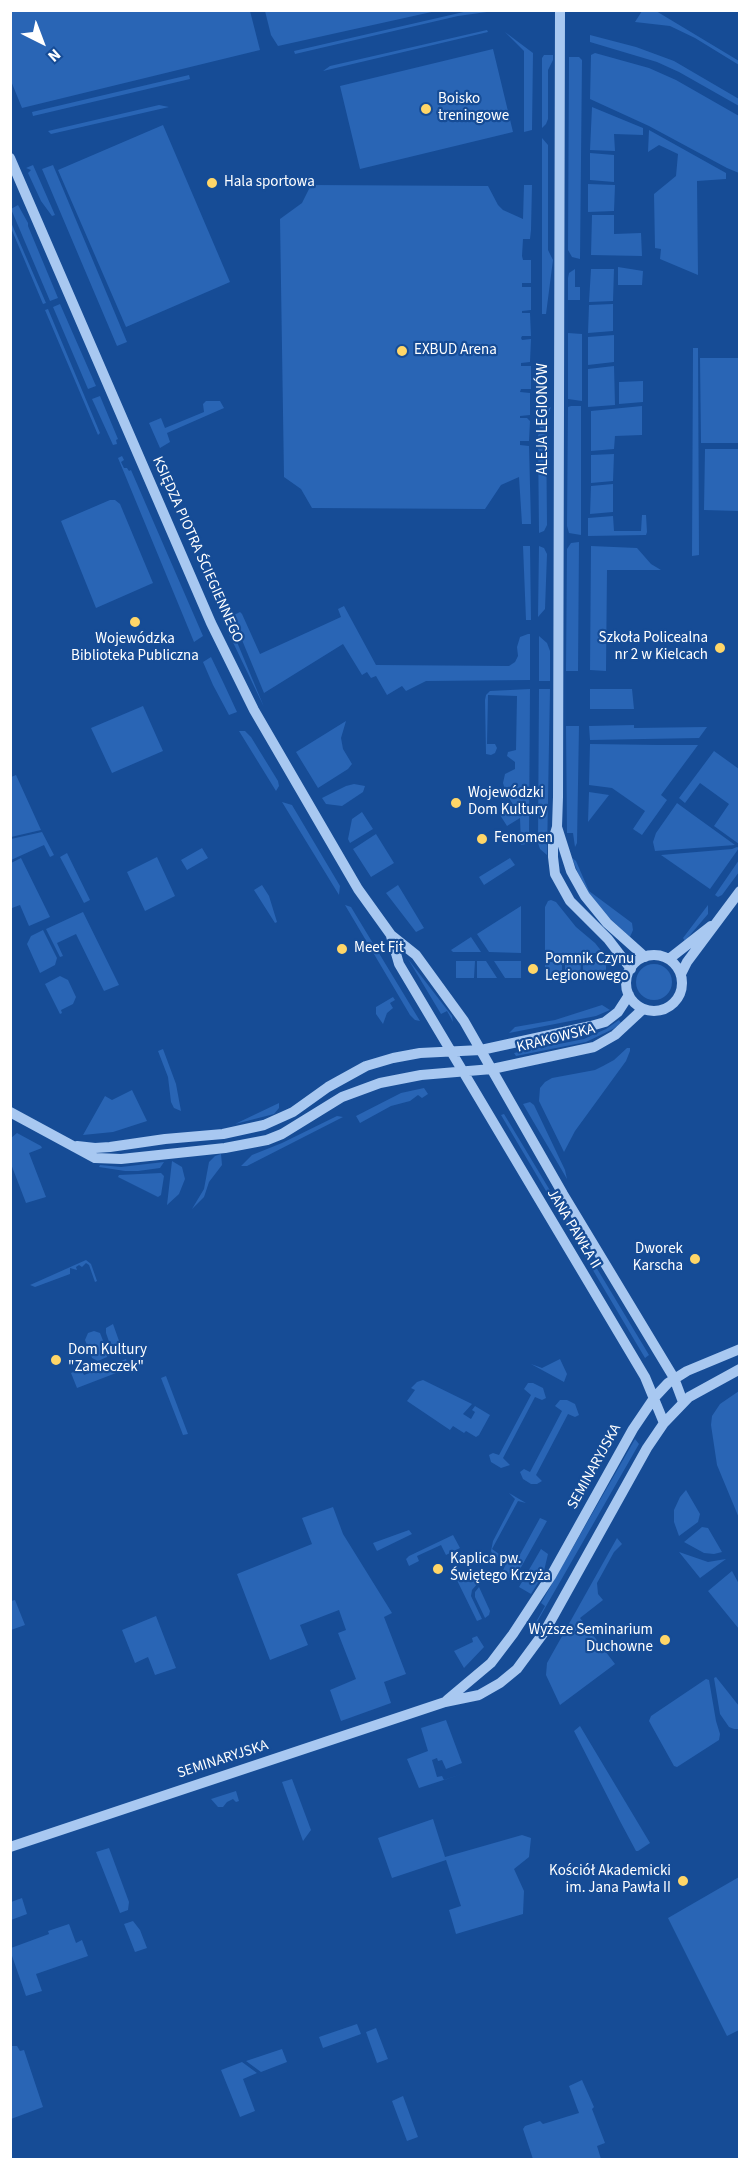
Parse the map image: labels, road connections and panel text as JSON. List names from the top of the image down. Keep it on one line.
{"streets":{"street":["ALEJA LEGIONÓW","KSIĘDZA PIOTRA ŚCIEGIENNEGO","KRAKOWSKA","JANA PAWŁA II","SEMINARYJSKA"]},"crossings":[["ALEJA LEGIONÓW","KRAKOWSKA"],["KSIĘDZA PIOTRA ŚCIEGIENNEGO","KRAKOWSKA"],["KSIĘDZA PIOTRA ŚCIEGIENNEGO","JANA PAWŁA II"],["KRAKOWSKA","JANA PAWŁA II"],["JANA PAWŁA II","SEMINARYJSKA"]],"places":["Boisko treningowe","Hala sportowa","EXBUD Arena","Wojewódzka Biblioteka Publiczna","Szkoła Policealna nr 2 w Kielcach","Wojewódzki Dom Kultury","Fenomen","Meet Fit","Pomnik Czynu Legionowego","Dworek Karscha","Dom Kultury \"Zameczek\"","Kaplica pw. Świętego Krzyża","Wyższe Seminarium Duchowne","Kościół Akademicki im. Jana Pawła II"],"north":"bottom right"}
